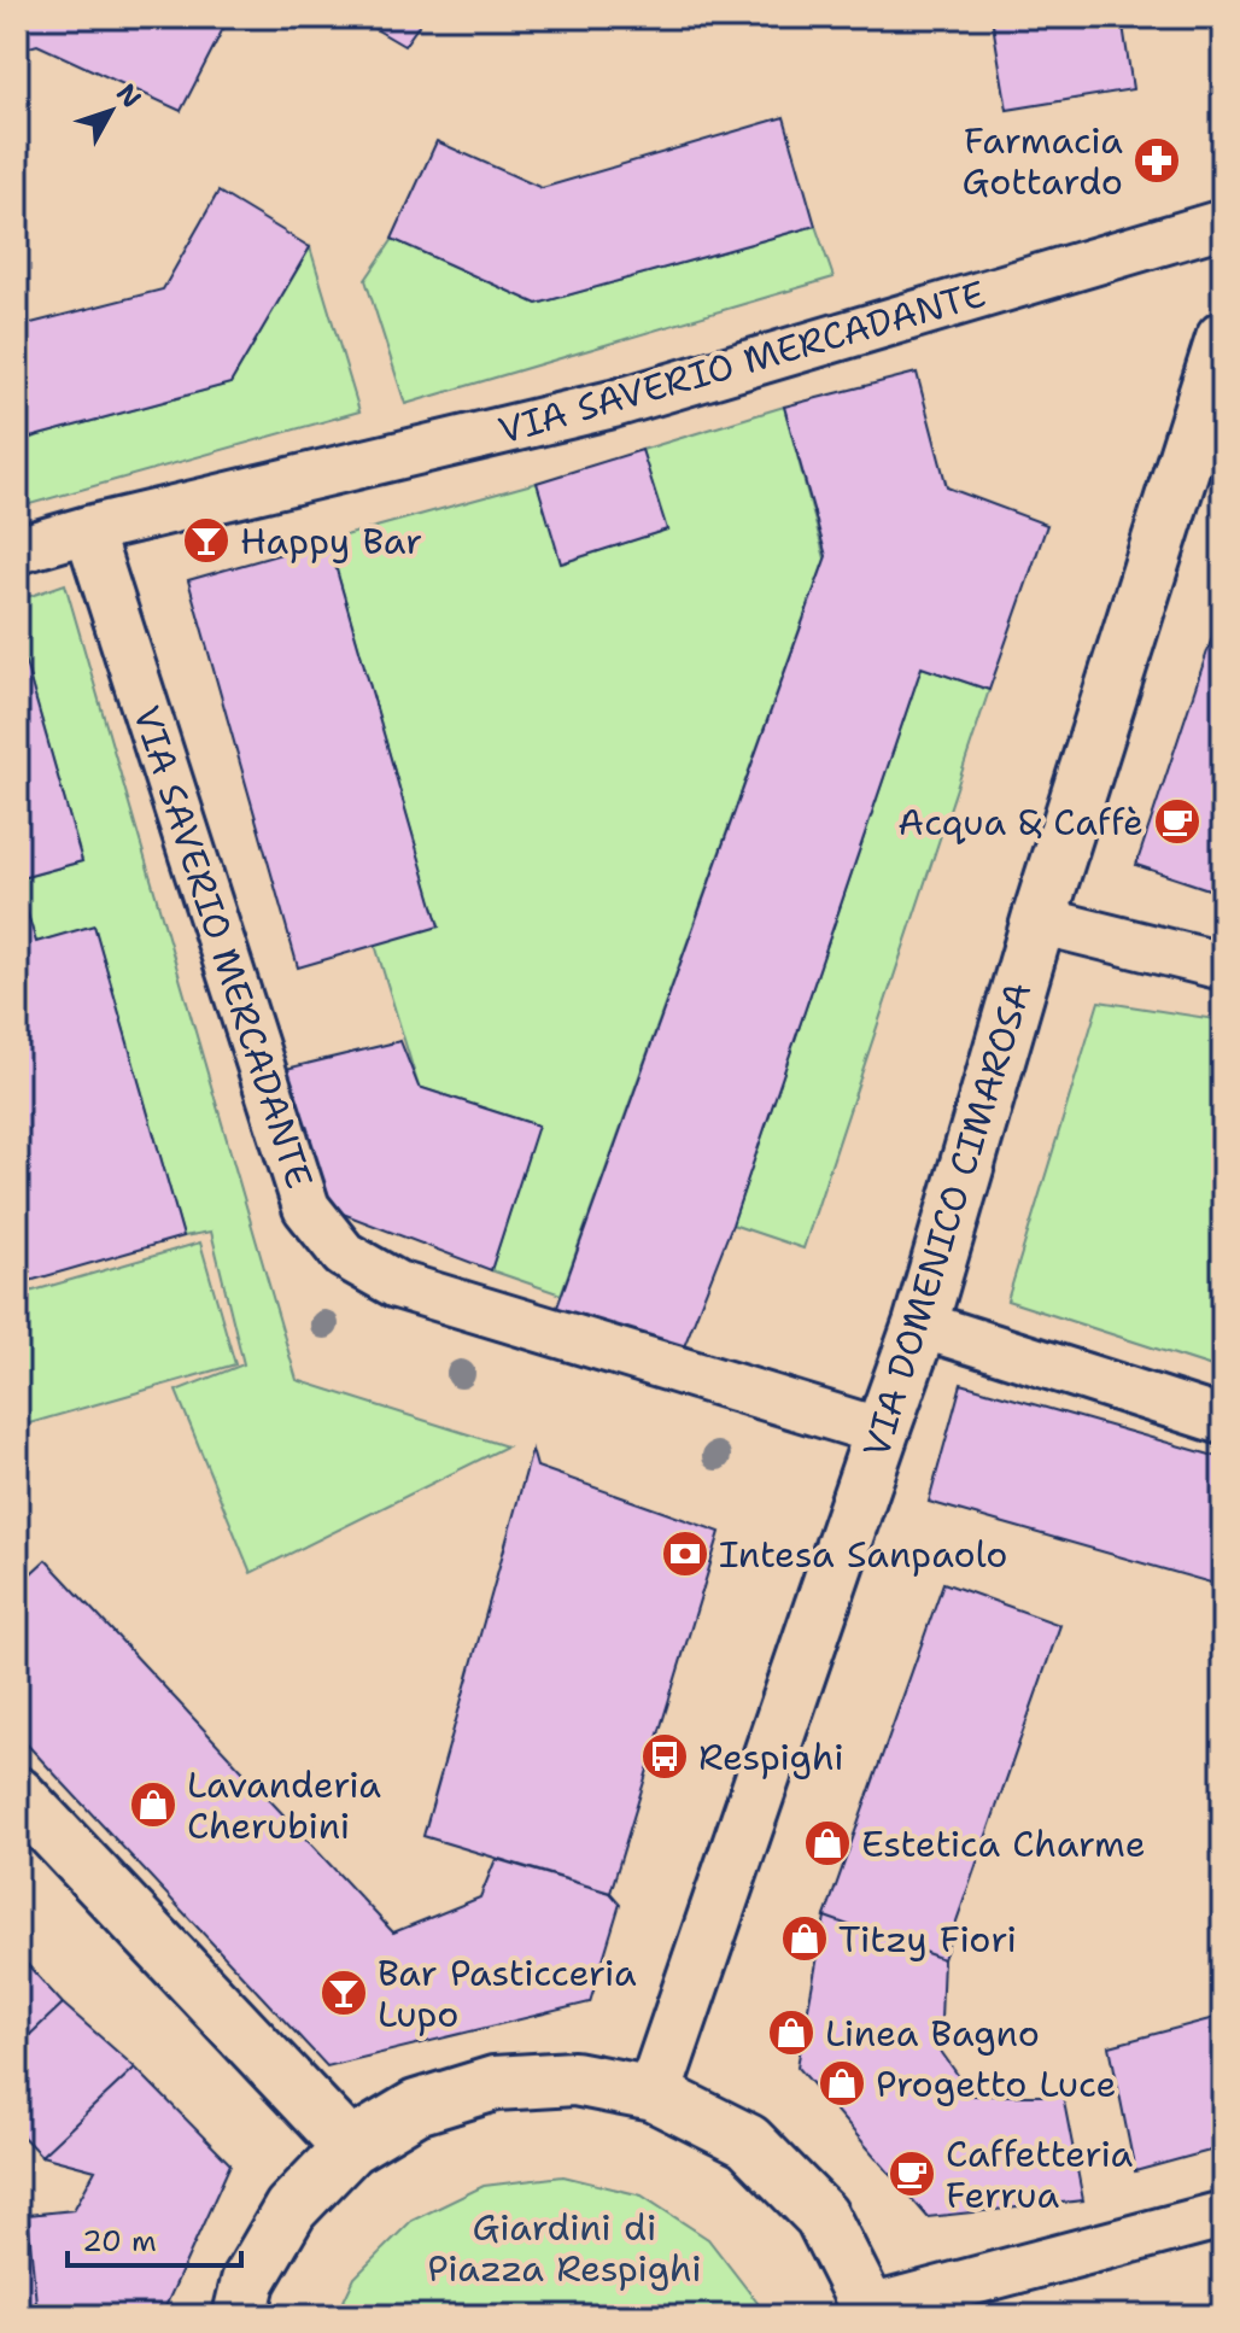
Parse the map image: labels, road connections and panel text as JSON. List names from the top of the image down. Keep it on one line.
{"streets":{"street":["VIA SAVERIO MERCADANTE","VIA DOMENICO CIMAROSA"]},"crossings":[["VIA SAVERIO MERCADANTE","VIA DOMENICO CIMAROSA"]],"parks":["Giardini di Piazza Respighi"],"places":{"pharmacy":["Farmacia Gottardo"],"bar":["Happy Bar","Bar Pasticceria Lupo"],"cafe":["Acqua & Caffè","Caffetteria Ferrua"],"bank":["Intesa Sanpaolo"],"bus stop":["Respighi"],"shop":["Lavanderia Cherubini","Estetica Charme","Titzy Fiori","Linea Bagno","Progetto Luce"]},"scale_bar":"20 m","north":"top right"}
